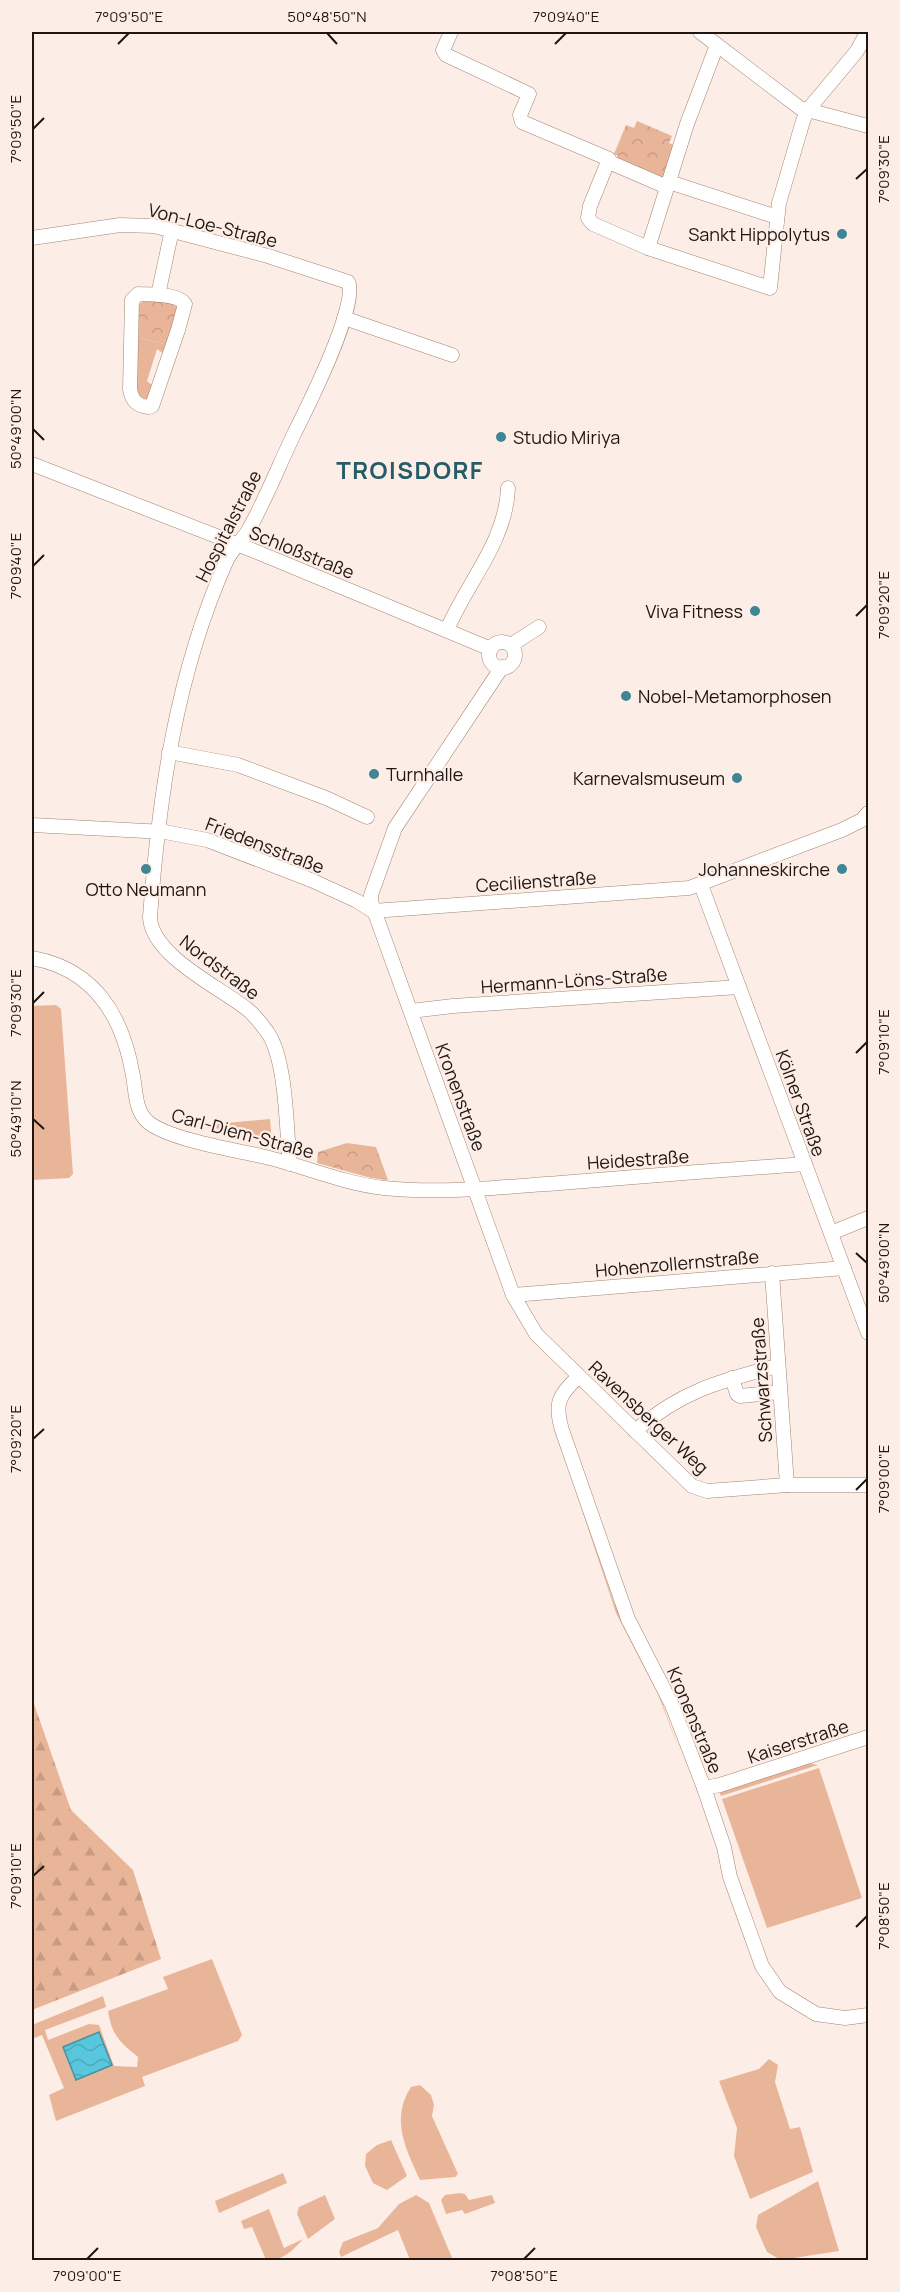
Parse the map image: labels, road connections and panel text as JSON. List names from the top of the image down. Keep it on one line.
{"streets":{"street":["Von-Loe-Straße","Hospitalstraße","Schloßstraße","Friedensstraße","Cecilienstraße","Nordstraße","Hermann-Löns-Straße","Kronenstraße","Kölner Straße","Carl-Diem-Straße","Heidestraße","Hohenzollernstraße","Schwarzstraße","Ravensberger Weg","Kaiserstraße"]},"crossings":[["Von-Loe-Straße","Hospitalstraße"],["Hospitalstraße","Schloßstraße"],["Hospitalstraße","Friedensstraße"],["Hospitalstraße","Nordstraße"],["Friedensstraße","Cecilienstraße"],["Friedensstraße","Nordstraße"],["Friedensstraße","Kronenstraße"],["Cecilienstraße","Kronenstraße"],["Cecilienstraße","Kölner Straße"],["Nordstraße","Carl-Diem-Straße"],["Hermann-Löns-Straße","Kronenstraße"],["Hermann-Löns-Straße","Kölner Straße"],["Kronenstraße","Carl-Diem-Straße"],["Kronenstraße","Heidestraße"],["Kronenstraße","Hohenzollernstraße"],["Kronenstraße","Ravensberger Weg"],["Kronenstraße","Kaiserstraße"],["Kölner Straße","Heidestraße"],["Kölner Straße","Hohenzollernstraße"],["Carl-Diem-Straße","Heidestraße"],["Hohenzollernstraße","Schwarzstraße"],["Hohenzollernstraße","Ravensberger Weg"],["Schwarzstraße","Ravensberger Weg"]],"districts":["TROISDORF"],"places":["Sankt Hippolytus","Studio Miriya","Viva Fitness","Nobel-Metamorphosen","Turnhalle","Karnevalsmuseum","Otto Neumann","Johanneskirche"],"coordinates":["7°09'50\"E","50°48'50\"N","7°09'40\"E","7°09'30\"E","50°49'00\"N","7°09'20\"E","7°09'10\"E","50°49'10\"N","7°09'00\"E","7°08'50\"E"]}
